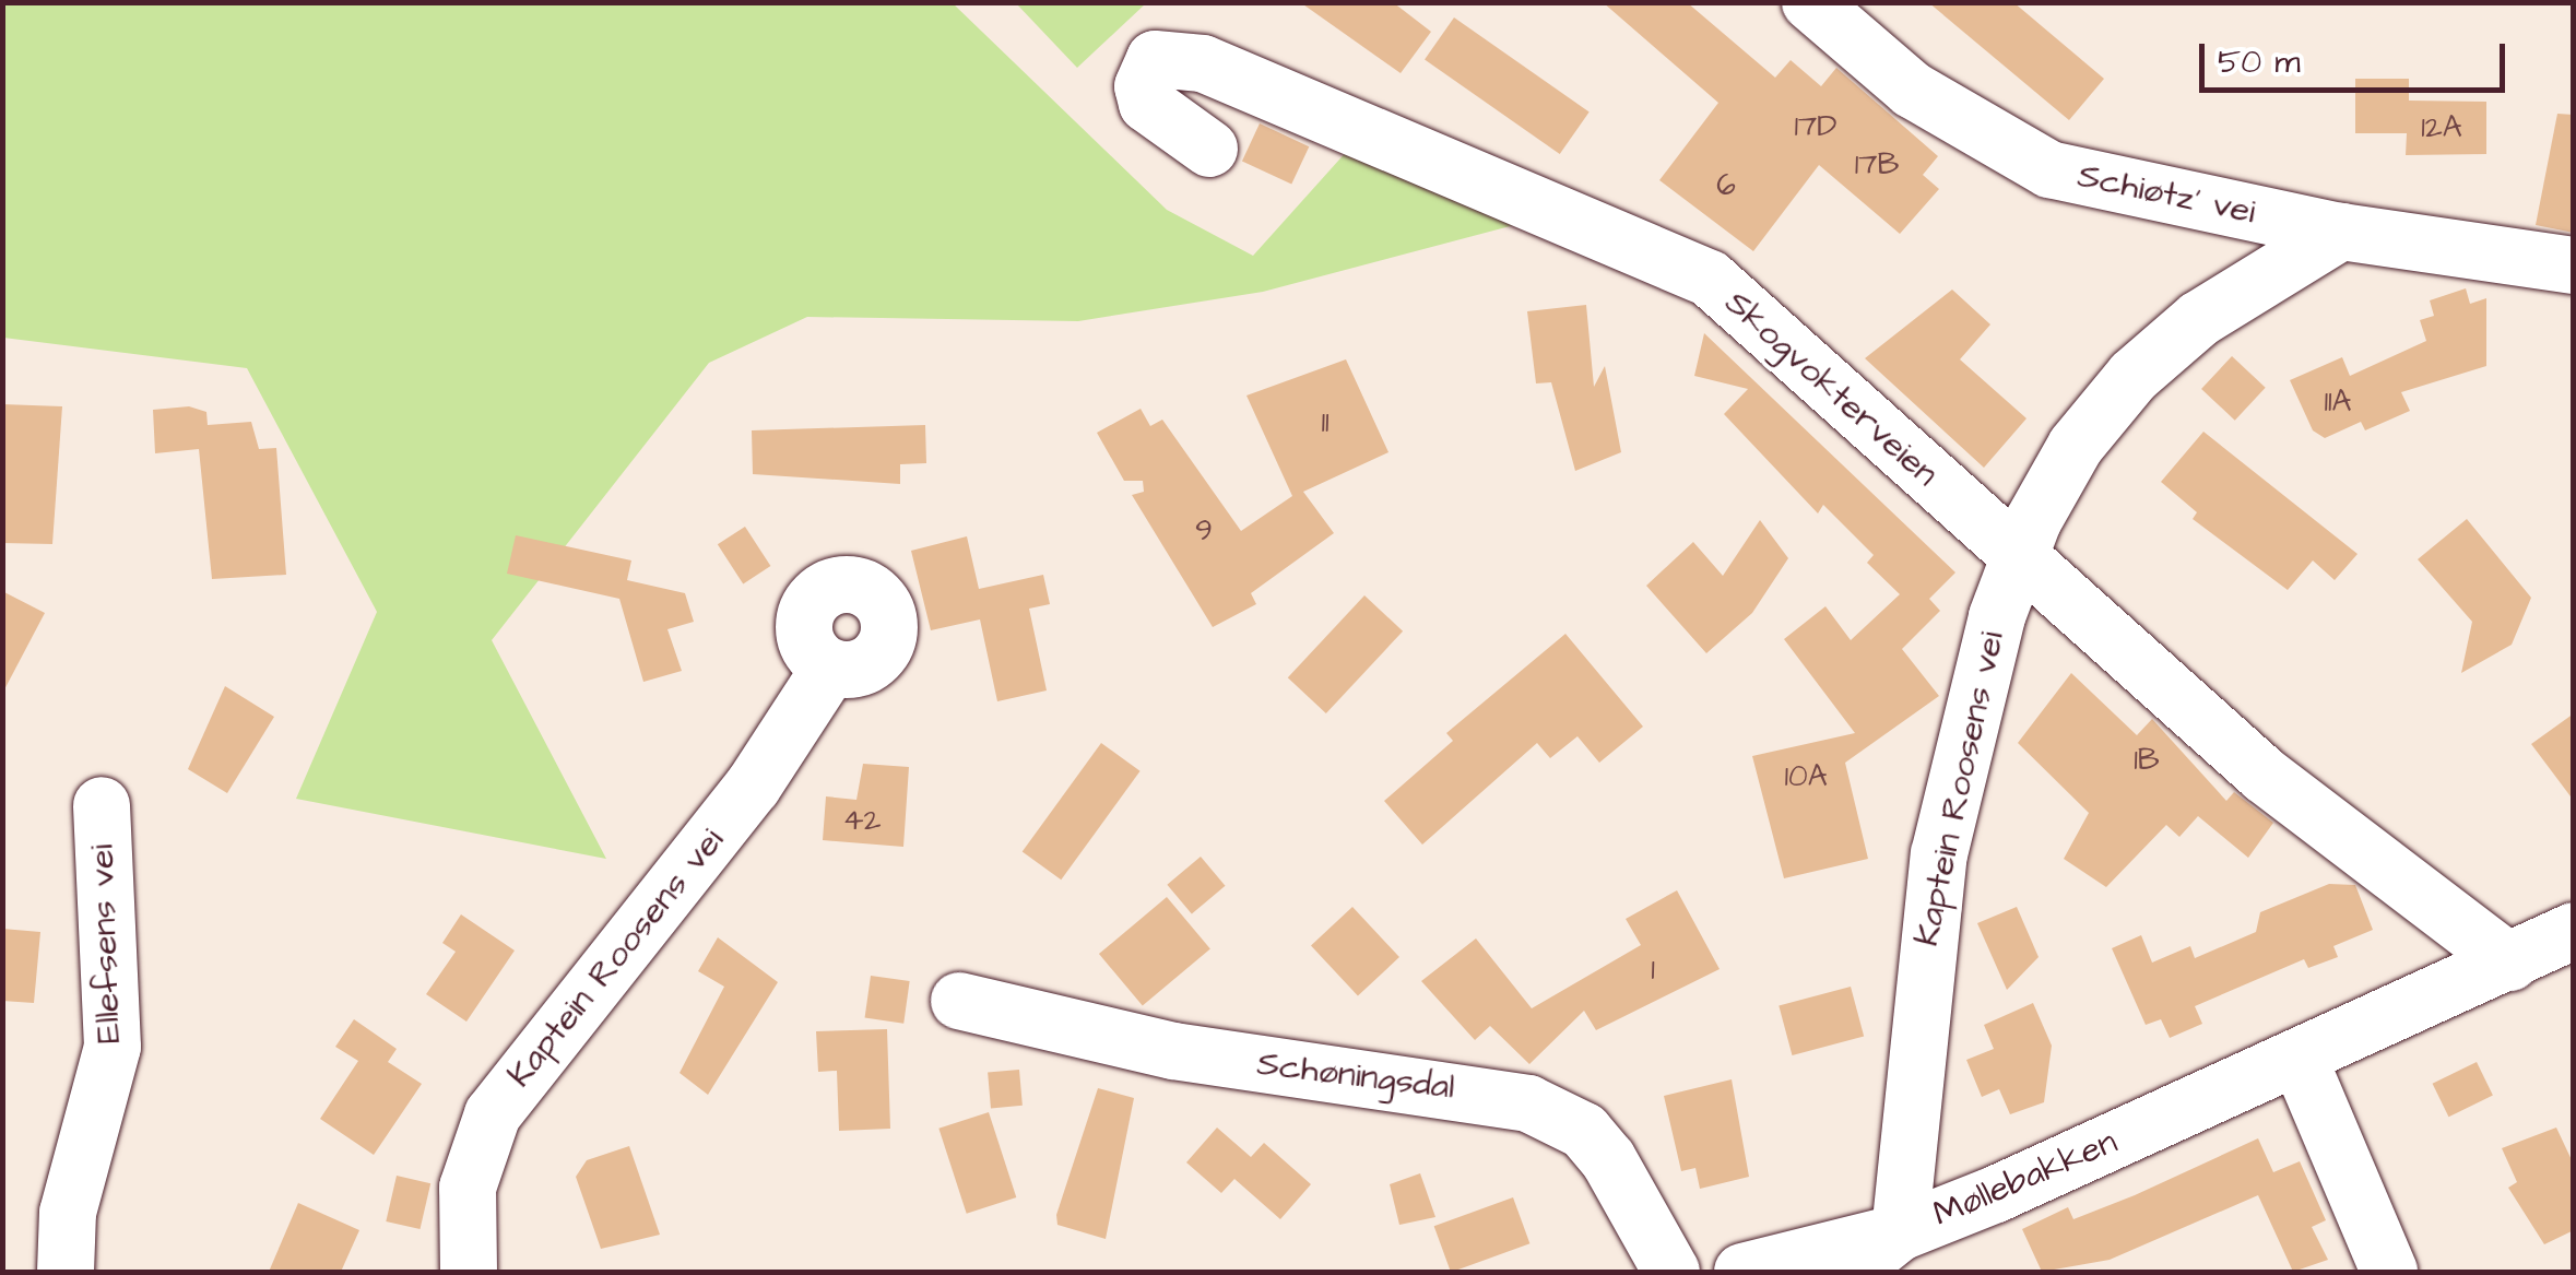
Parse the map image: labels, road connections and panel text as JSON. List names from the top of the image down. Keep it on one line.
{"streets":{"street":["Schiøtz' vei","Skogvokterveien","Kaptein Roosens vei","Ellefsens vei","Schøningsdal","Møllebakken"]},"crossings":[["Schiøtz' vei","Kaptein Roosens vei"],["Skogvokterveien","Kaptein Roosens vei"],["Skogvokterveien","Møllebakken"],["Kaptein Roosens vei","Møllebakken"]],"house_numbers":["17D","12A","17B","6","11A","11","9","1B","10A","42","1"],"scale_bar":"50 m"}
